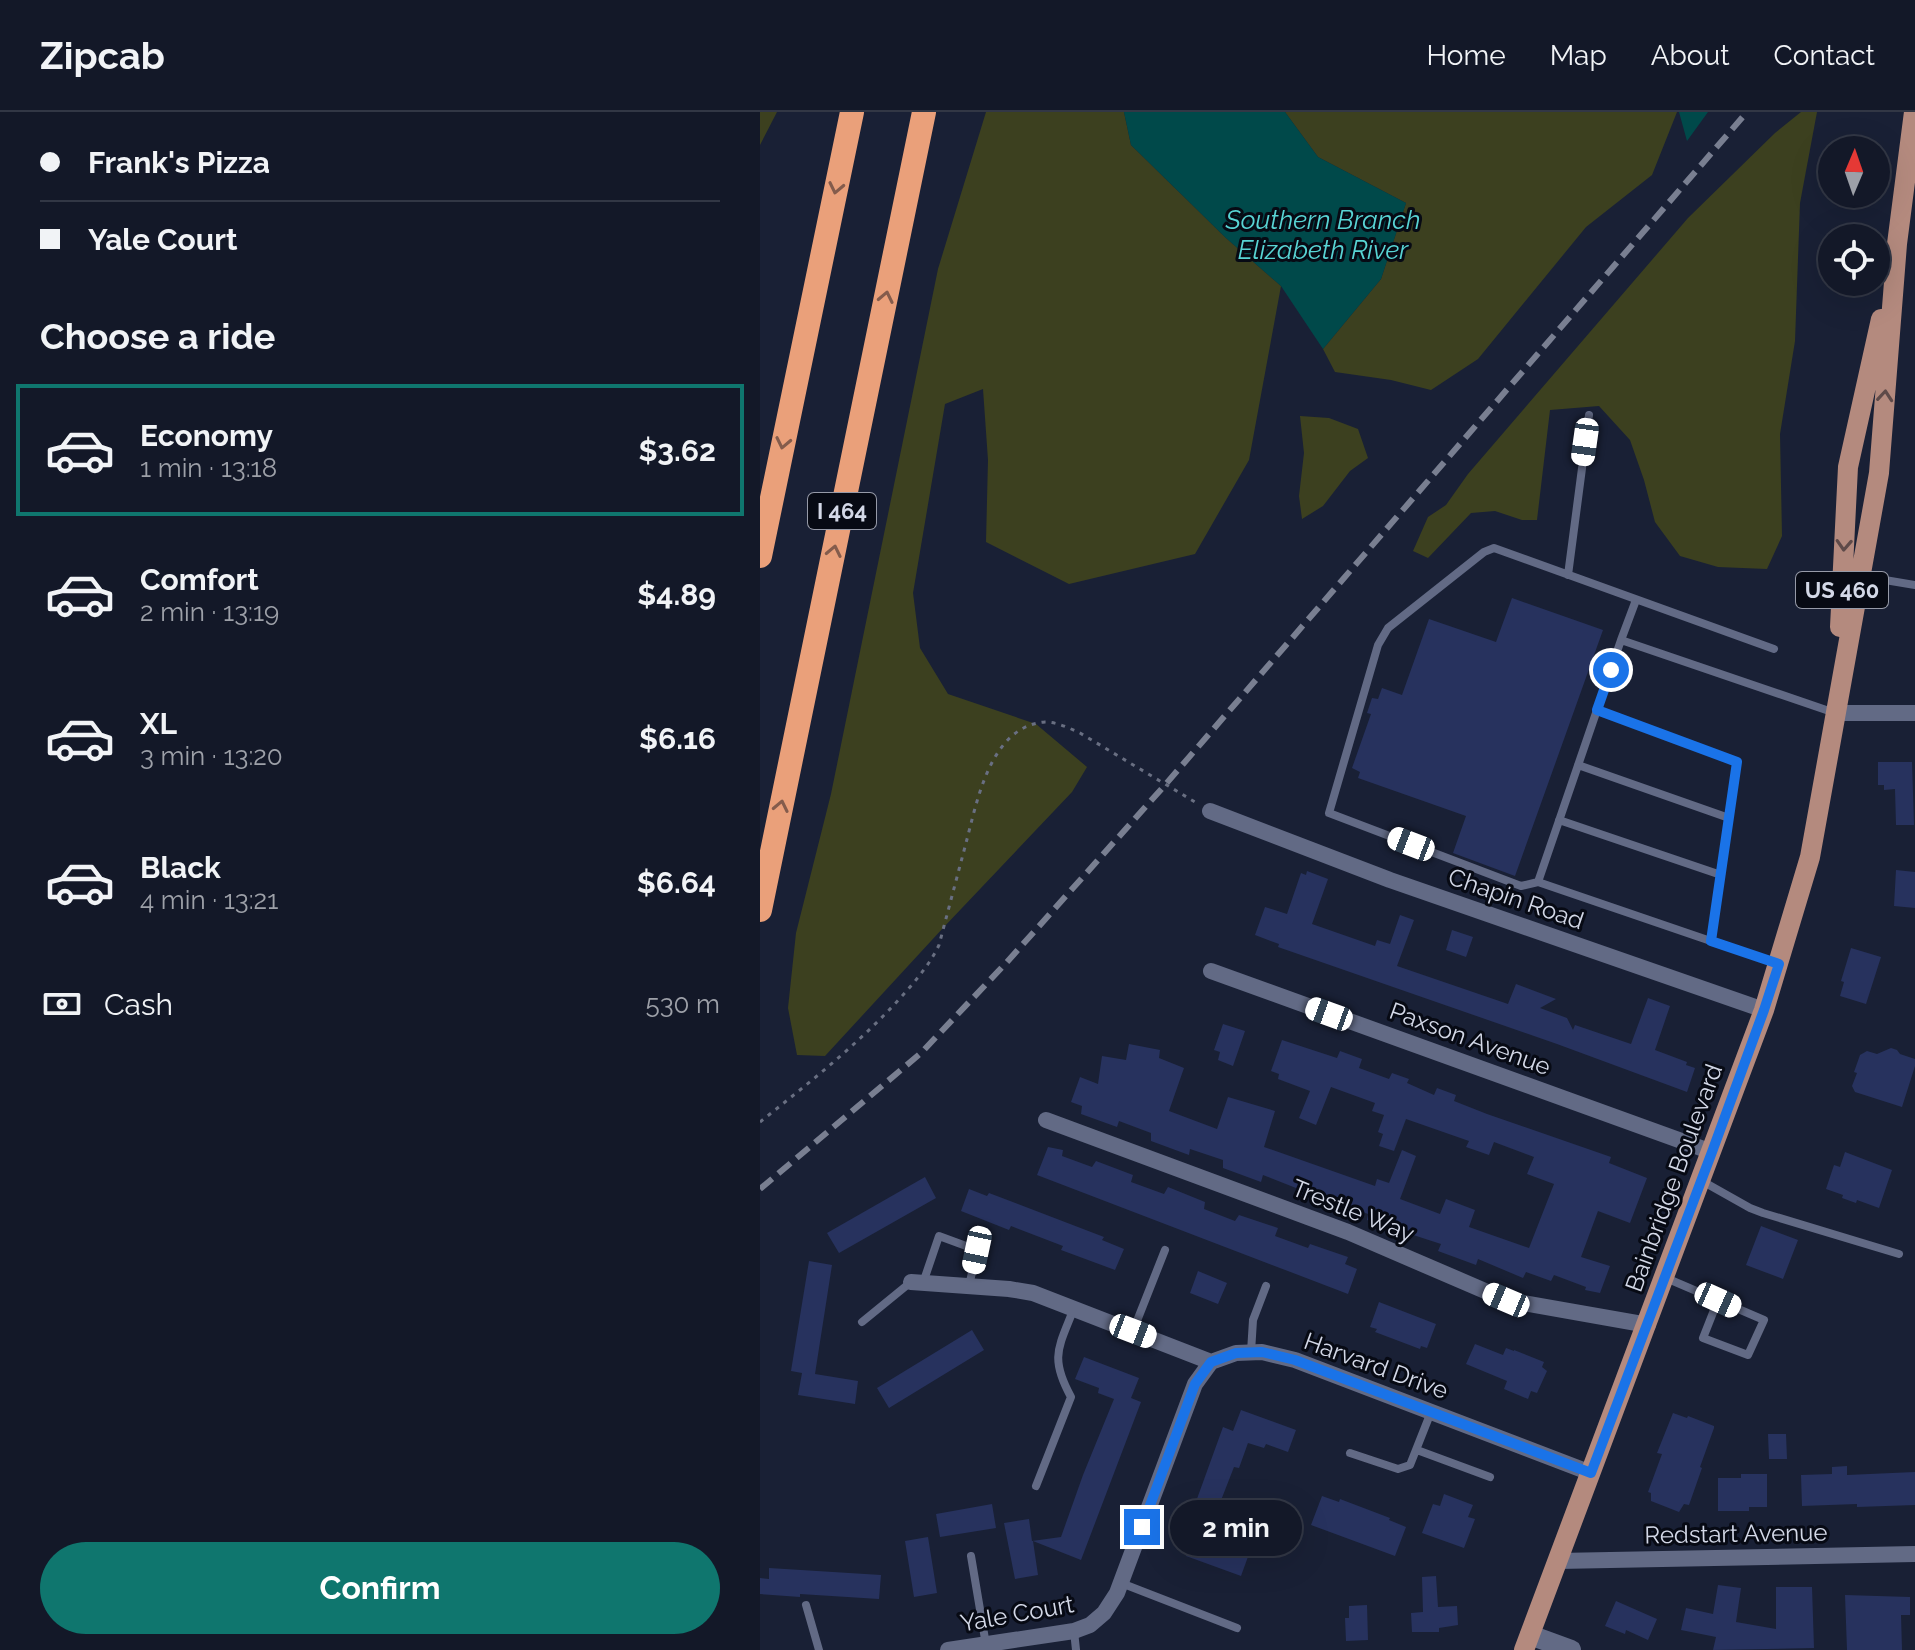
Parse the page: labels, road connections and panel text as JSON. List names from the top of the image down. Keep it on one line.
{"streets":{"highway":["I 464"],"main road":["US 460","Bainbridge Boulevard"],"street":["Chapin Road","Paxson Avenue","Trestle Way","Harvard Drive","Redstart Avenue","Yale Court"]},"crossings":[["Chapin Road","Bainbridge Boulevard"],["Paxson Avenue","Bainbridge Boulevard"],["Bainbridge Boulevard","Trestle Way"],["Bainbridge Boulevard","Harvard Drive"],["Bainbridge Boulevard","Redstart Avenue"],["Harvard Drive","Yale Court"]],"water":["Southern Branch Elizabeth River"],"north":"top","page":{"header":"Zipcab","nav":["Home","Map","About","Contact"],"banner":["Frank's Pizza","Yale Court"],"heading":"Choose a ride","list":[{"name":"Economy","note":"1 min · 13:18","value":"$3.62"},{"name":"Comfort","note":"2 min · 13:19","value":"$4.89"},{"name":"XL","note":"3 min · 13:20","value":"$6.16"},{"name":"Black","note":"4 min · 13:21","value":"$6.64"}],"pay":["Cash","530 m"],"bubble":"2 min","buttons":"Confirm"}}
